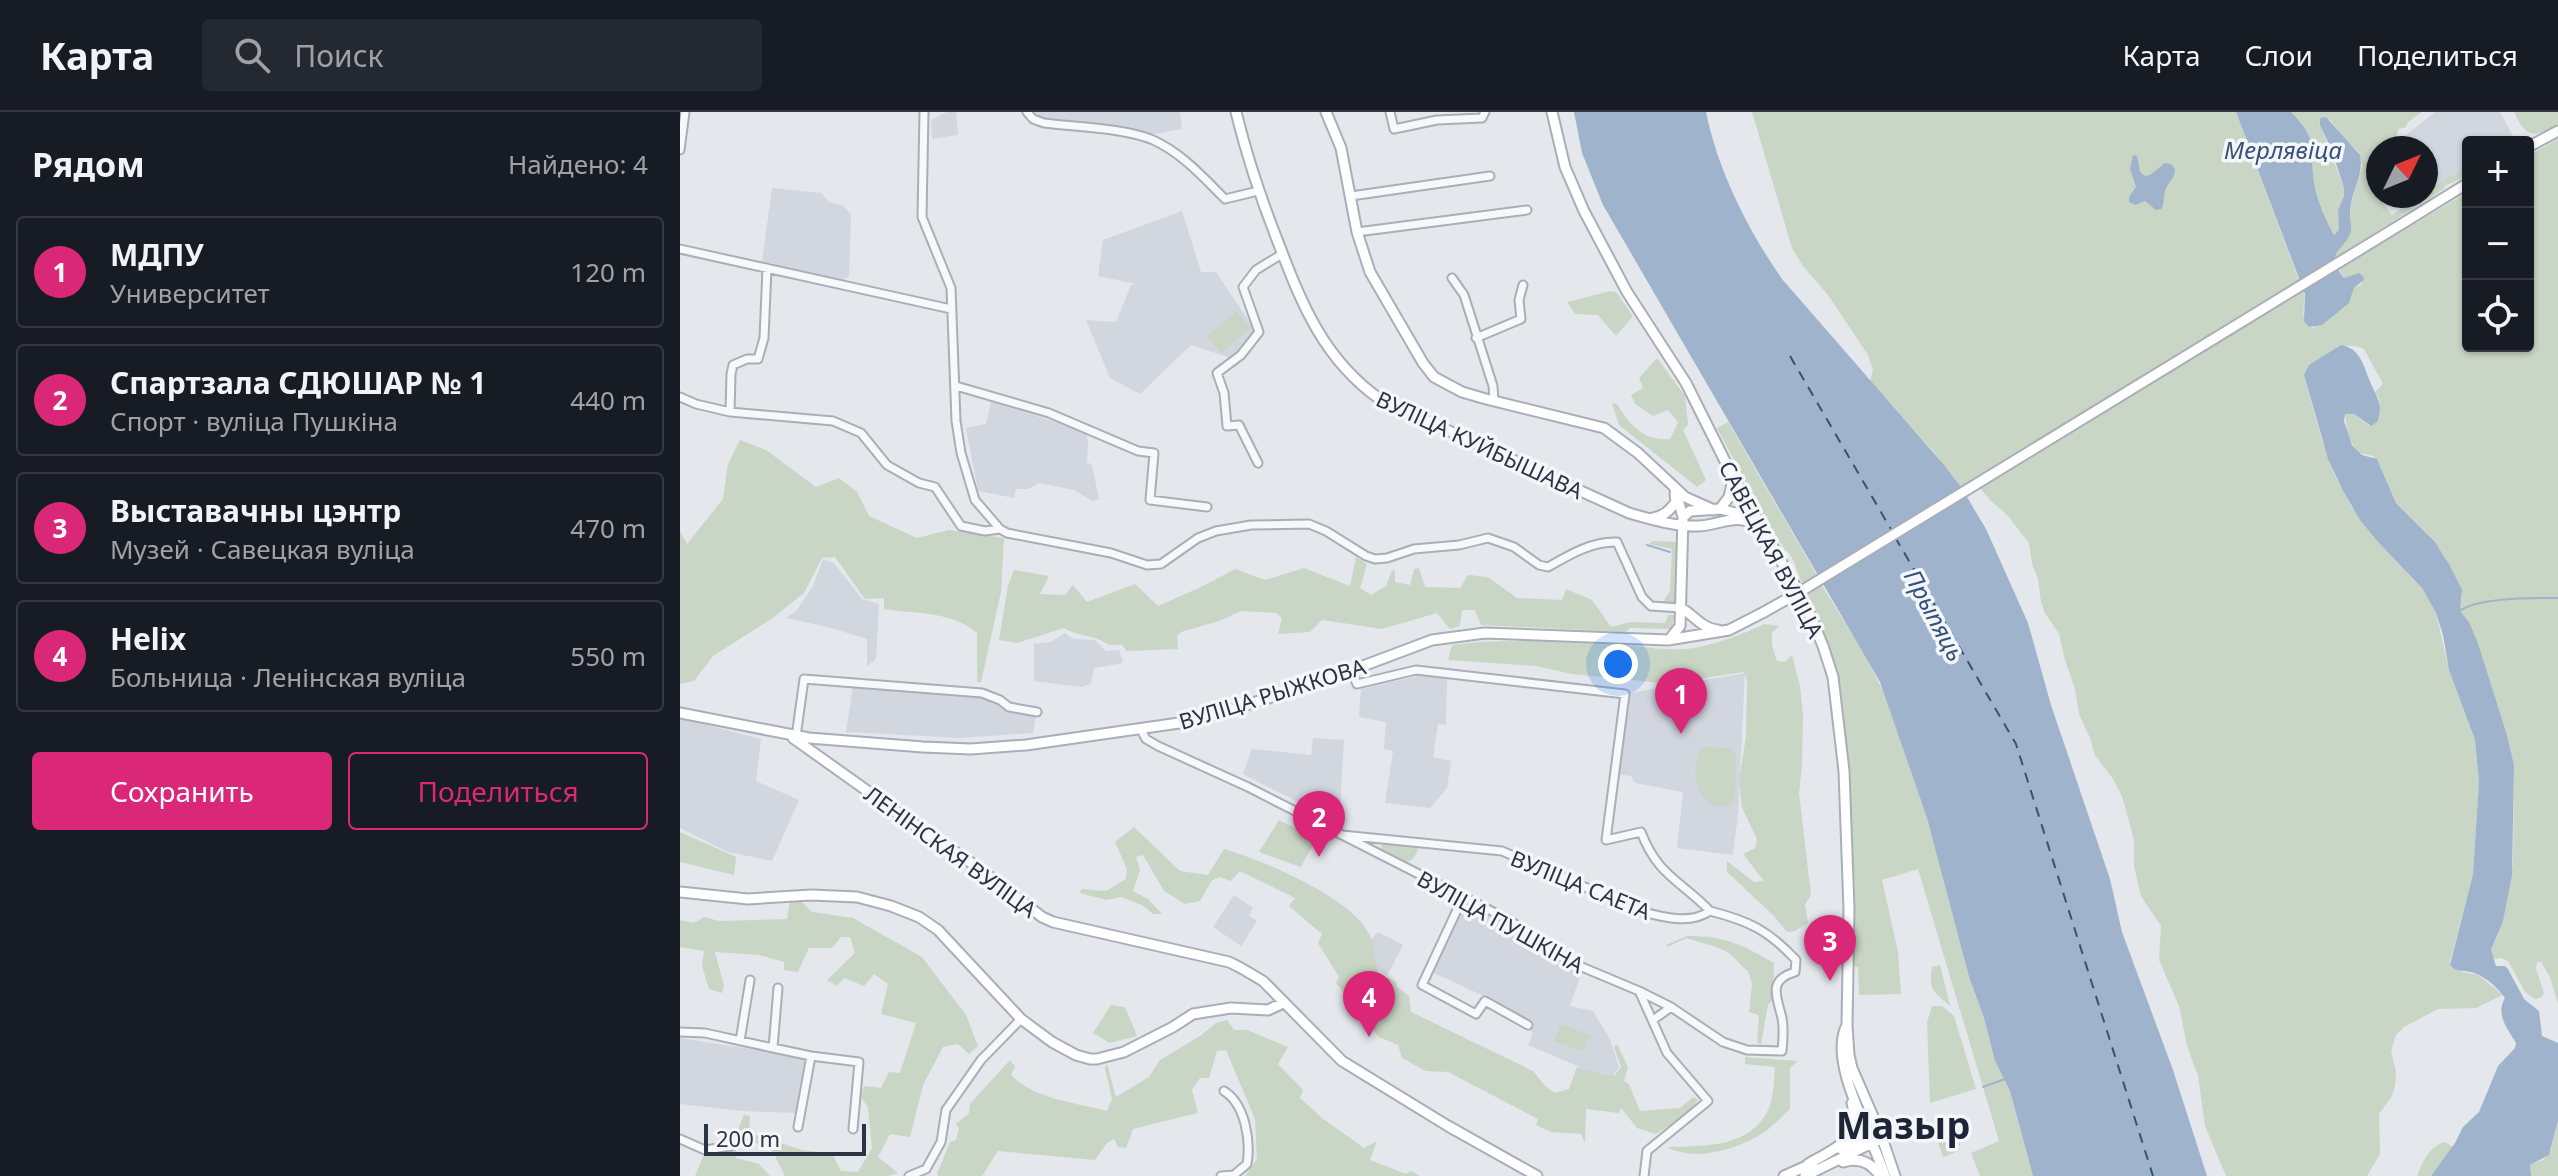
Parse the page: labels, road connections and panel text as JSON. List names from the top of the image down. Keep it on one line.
{"streets":{"main road":["ВУЛІЦА КУЙБЫШАВА","САВЕЦКАЯ ВУЛІЦА","ВУЛІЦА РЫЖКОВА","ЛЕНІНСКАЯ ВУЛІЦА"],"street":["ВУЛІЦА САЕТА","ВУЛІЦА ПУШКІНА"]},"crossings":[["ВУЛІЦА РЫЖКОВА","ЛЕНІНСКАЯ ВУЛІЦА"],["ВУЛІЦА РЫЖКОВА","ВУЛІЦА ПУШКІНА"],["ВУЛІЦА САЕТА","ВУЛІЦА ПУШКІНА"]],"districts":["Мазыр"],"water":["Мерлявіца","Прыпяць"],"scale_bar":"200 m","north":"top right","page":{"header":"Карта","search":"Поиск","nav":["Карта","Слои","Поделиться"],"heading":["Рядом","Найдено: 4"],"map_buttons":["+","−"],"list":[{"mark":"1","name":"МДПУ","note":"Университет","value":"120 m"},{"mark":"2","name":"Спартзала СДЮШАР № 1","note":"Спорт · вуліца Пушкіна","value":"440 m"},{"mark":"3","name":"Выставачны цэнтр","note":"Музей · Савецкая вуліца","value":"470 m"},{"mark":"4","name":"Helix","note":"Больница · Ленінская вуліца","value":"550 m"}],"pins":["1","2","3","4"],"buttons":["Сохранить","Поделиться"],"scale":"200 m"}}
